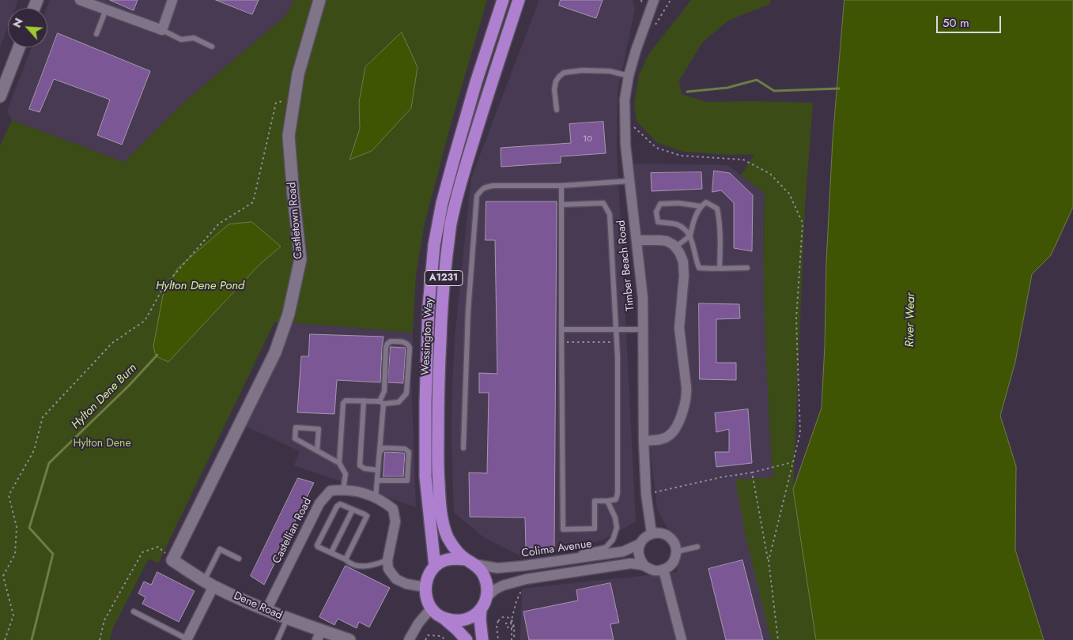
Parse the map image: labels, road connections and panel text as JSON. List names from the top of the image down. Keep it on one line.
{"streets":{"highway":["A1231","Wessington Way"],"street":["Castletown Road","Timber Beach Road","Castellian Road","Colima Avenue","Dene Road"]},"crossings":[["Castletown Road","Dene Road"],["Timber Beach Road","Colima Avenue"],["Wessington Way","Colima Avenue"],["Castellian Road","Dene Road"]],"water":["Hylton Dene Pond","River Wear","Hylton Dene Burn"],"parks":["Hylton Dene"],"house_numbers":["10"],"scale_bar":"50 m","north":"top left"}
